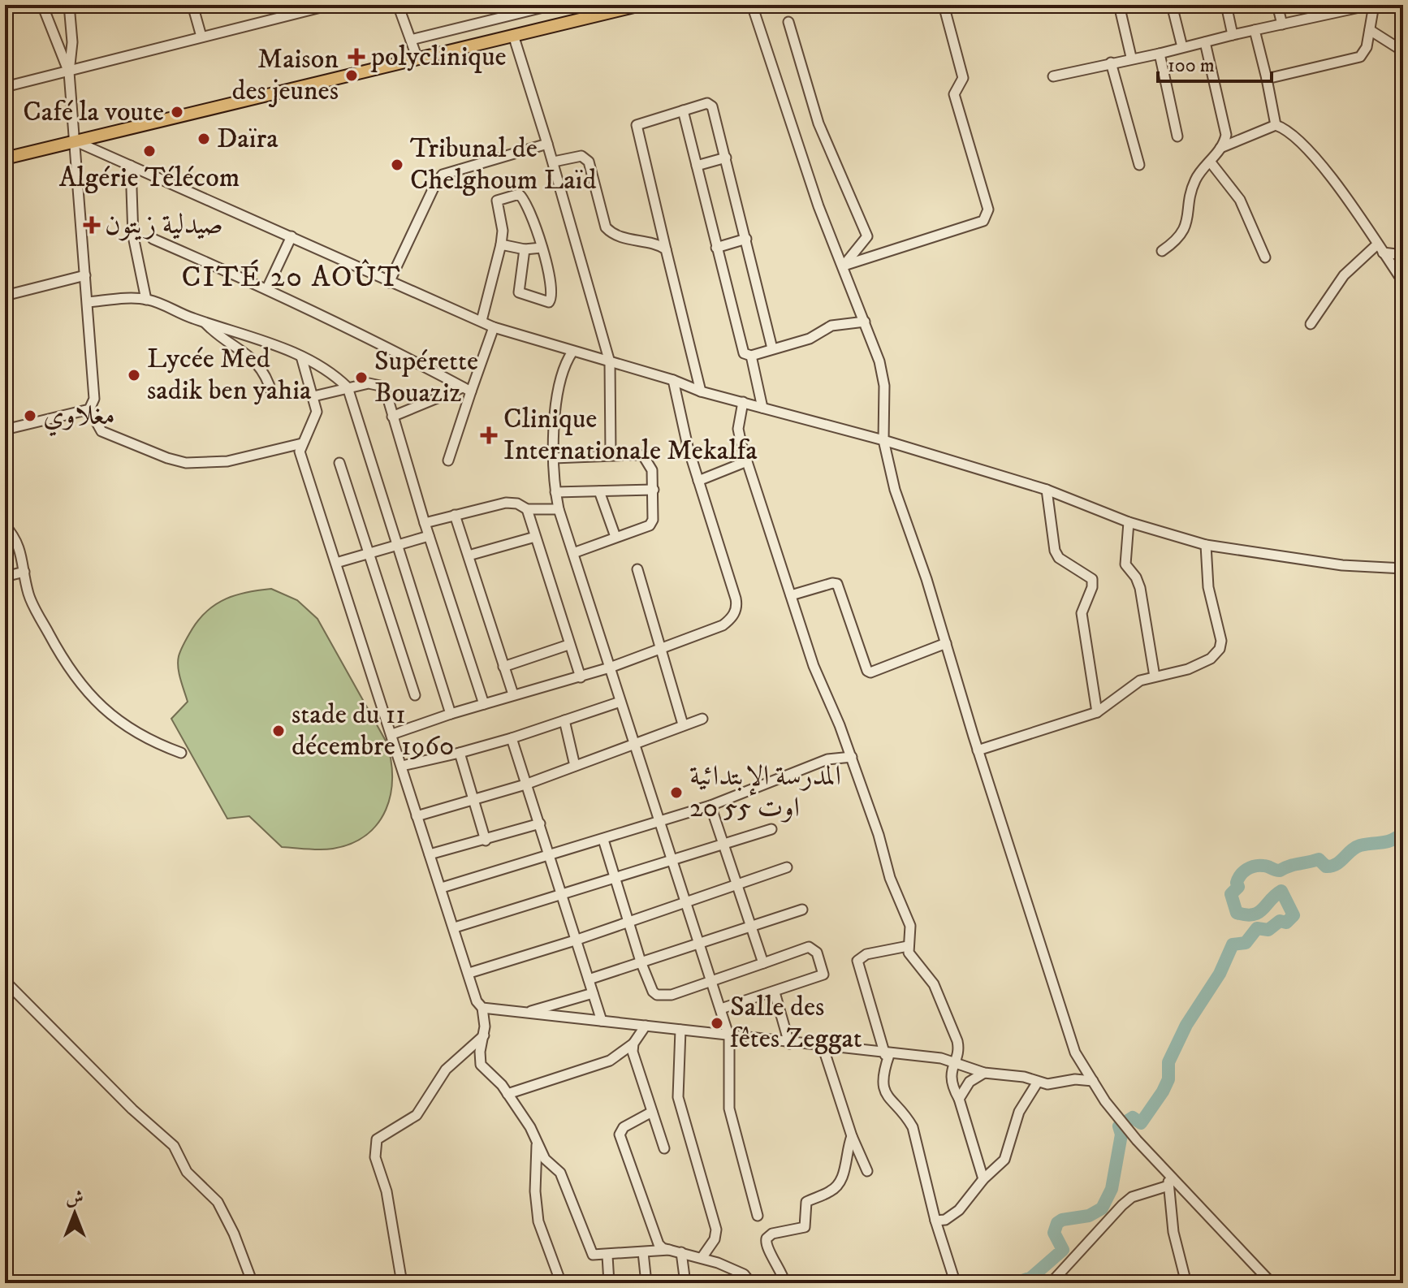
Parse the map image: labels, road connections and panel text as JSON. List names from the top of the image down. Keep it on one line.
{"districts":["CITÉ 20 AOÛT"],"places":{"health":["polyclinique","صيدلية زيتون","Clinique Internationale Mekalfa"],"other":["Maison des jeunes","Café la voute","Daïra","Algérie Télécom","Tribunal de Chelghoum Laïd","Lycée Med sadik ben yahia","Supérette Bouaziz","مغلاوي","stade du 11 décembre 1960","المدرسة الإبتدائية 20 اوت 55","Salle des fêtes Zeggat"]},"scale_bar":"100 m","north":"top"}
